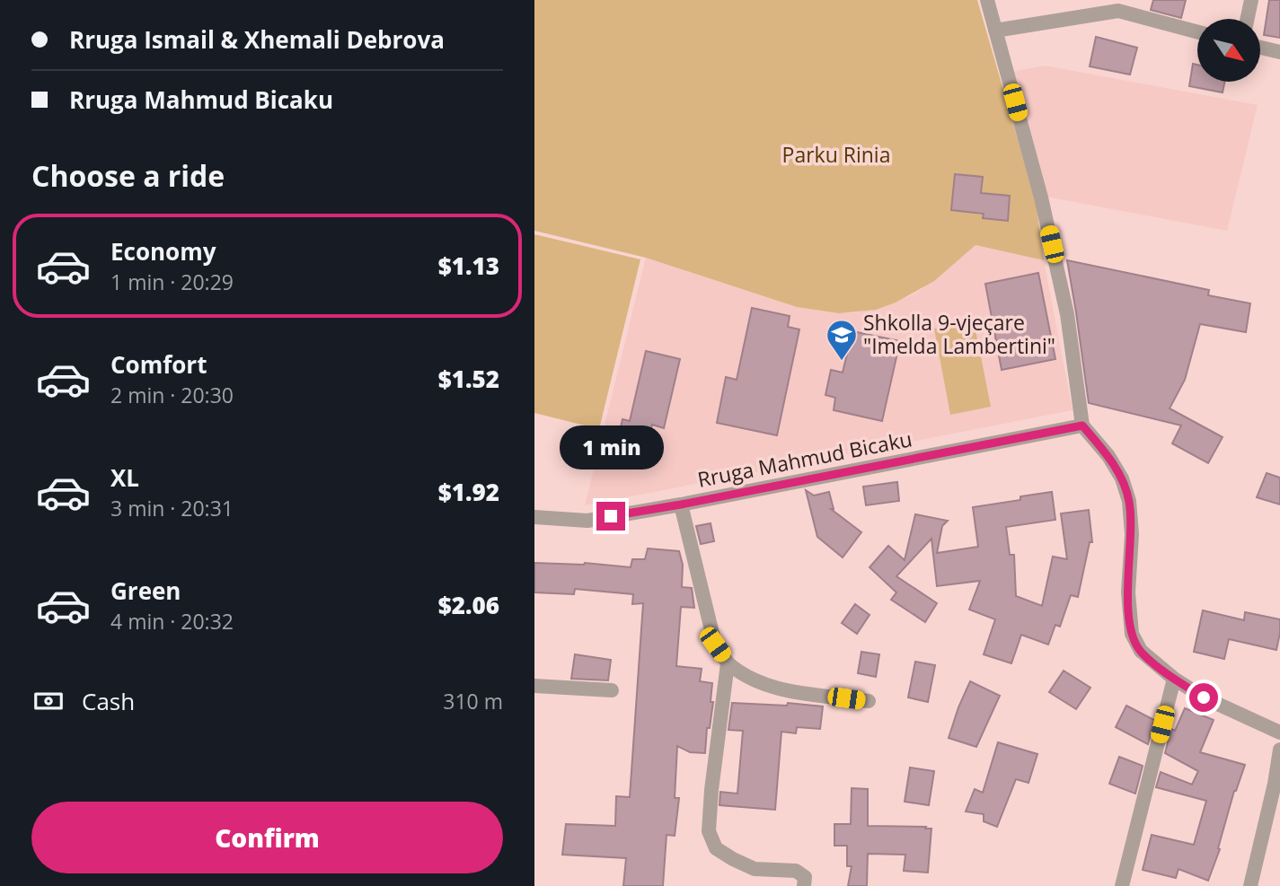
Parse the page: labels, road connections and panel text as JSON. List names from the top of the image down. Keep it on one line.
{"streets":{"street":["Rruga Mahmud Bicaku"]},"parks":["Parku Rinia"],"places":{"school or university":["Shkolla 9-vjeçare \"Imelda Lambertini\""]},"north":"bottom right","page":{"banner":["Rruga Ismail & Xhemali Debrova","Rruga Mahmud Bicaku"],"heading":"Choose a ride","list":[{"name":"Economy","note":"1 min · 20:29","value":"$1.13"},{"name":"Comfort","note":"2 min · 20:30","value":"$1.52"},{"name":"XL","note":"3 min · 20:31","value":"$1.92"},{"name":"Green","note":"4 min · 20:32","value":"$2.06"}],"bubble":"1 min","pay":["Cash","310 m"],"buttons":"Confirm"}}
